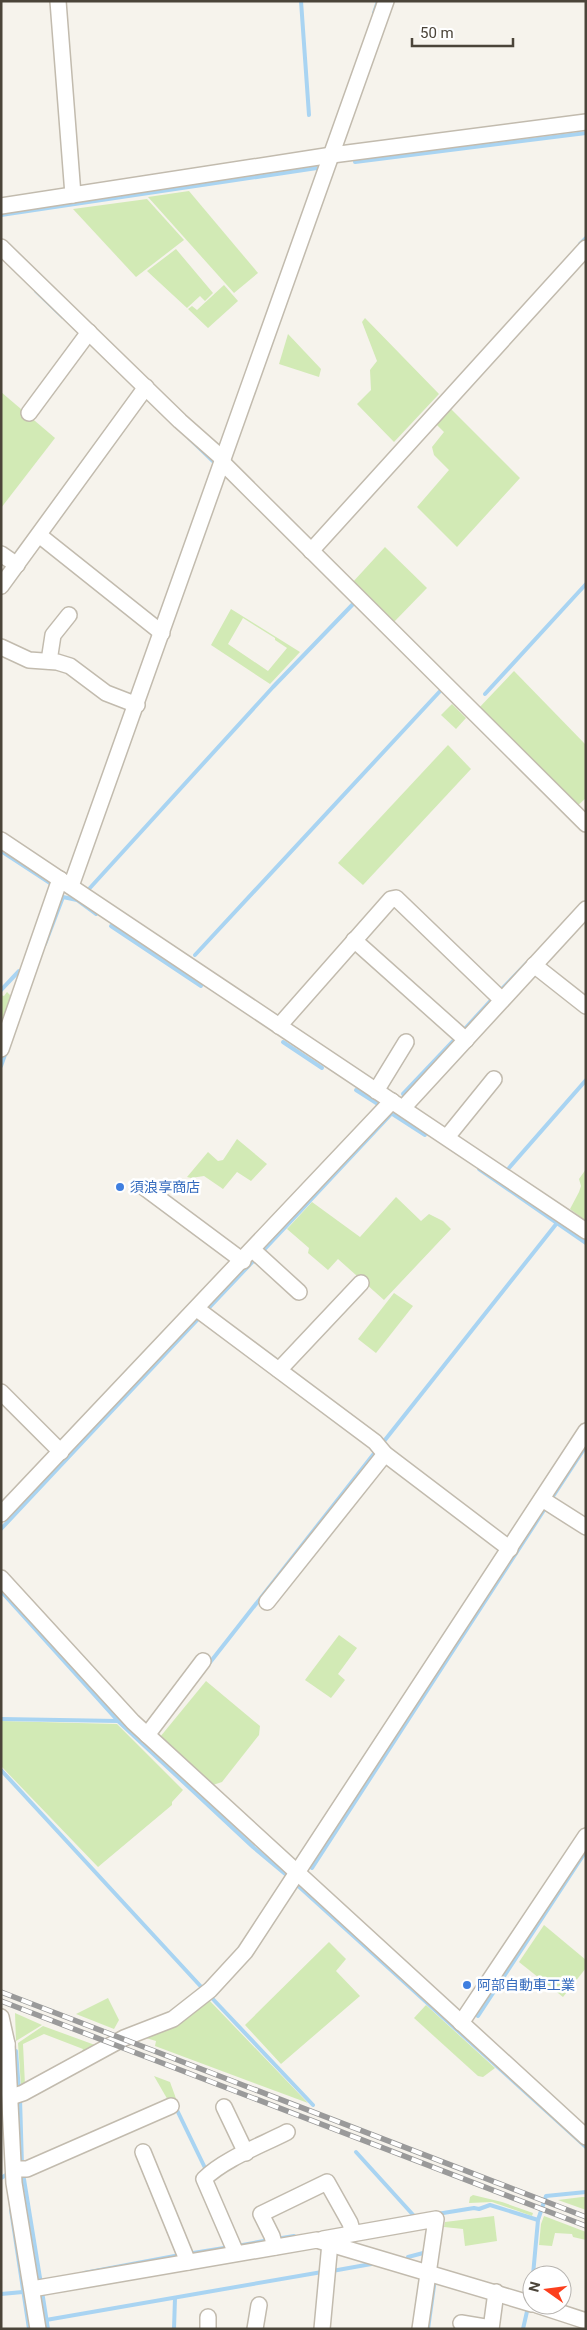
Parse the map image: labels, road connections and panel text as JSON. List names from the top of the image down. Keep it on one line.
{"places":["須浪享商店","阿部自動車工業"],"scale_bar":"50 m","north":"left"}
